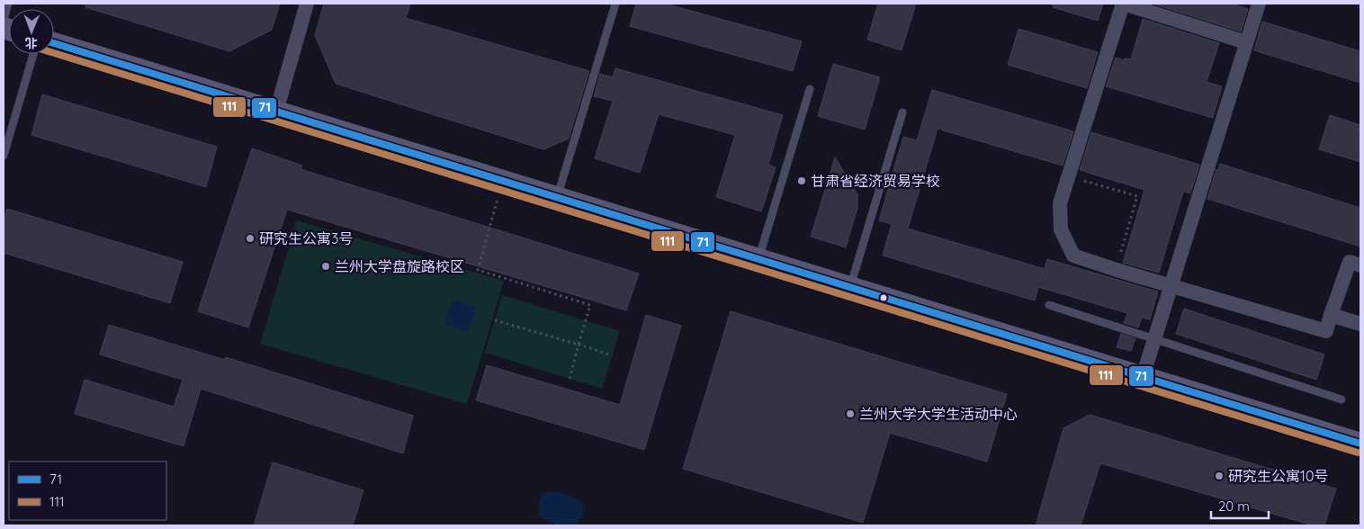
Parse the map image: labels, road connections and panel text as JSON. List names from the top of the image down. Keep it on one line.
{"places":["甘肃省经济贸易学校","研究生公寓3号","兰州大学盘旋路校区","兰州大学大学生活动中心","研究生公寓10号"],"lines":["transit line 71","transit line 111"],"legend":["71","111"],"scale_bar":"20 m","north":"bottom"}
